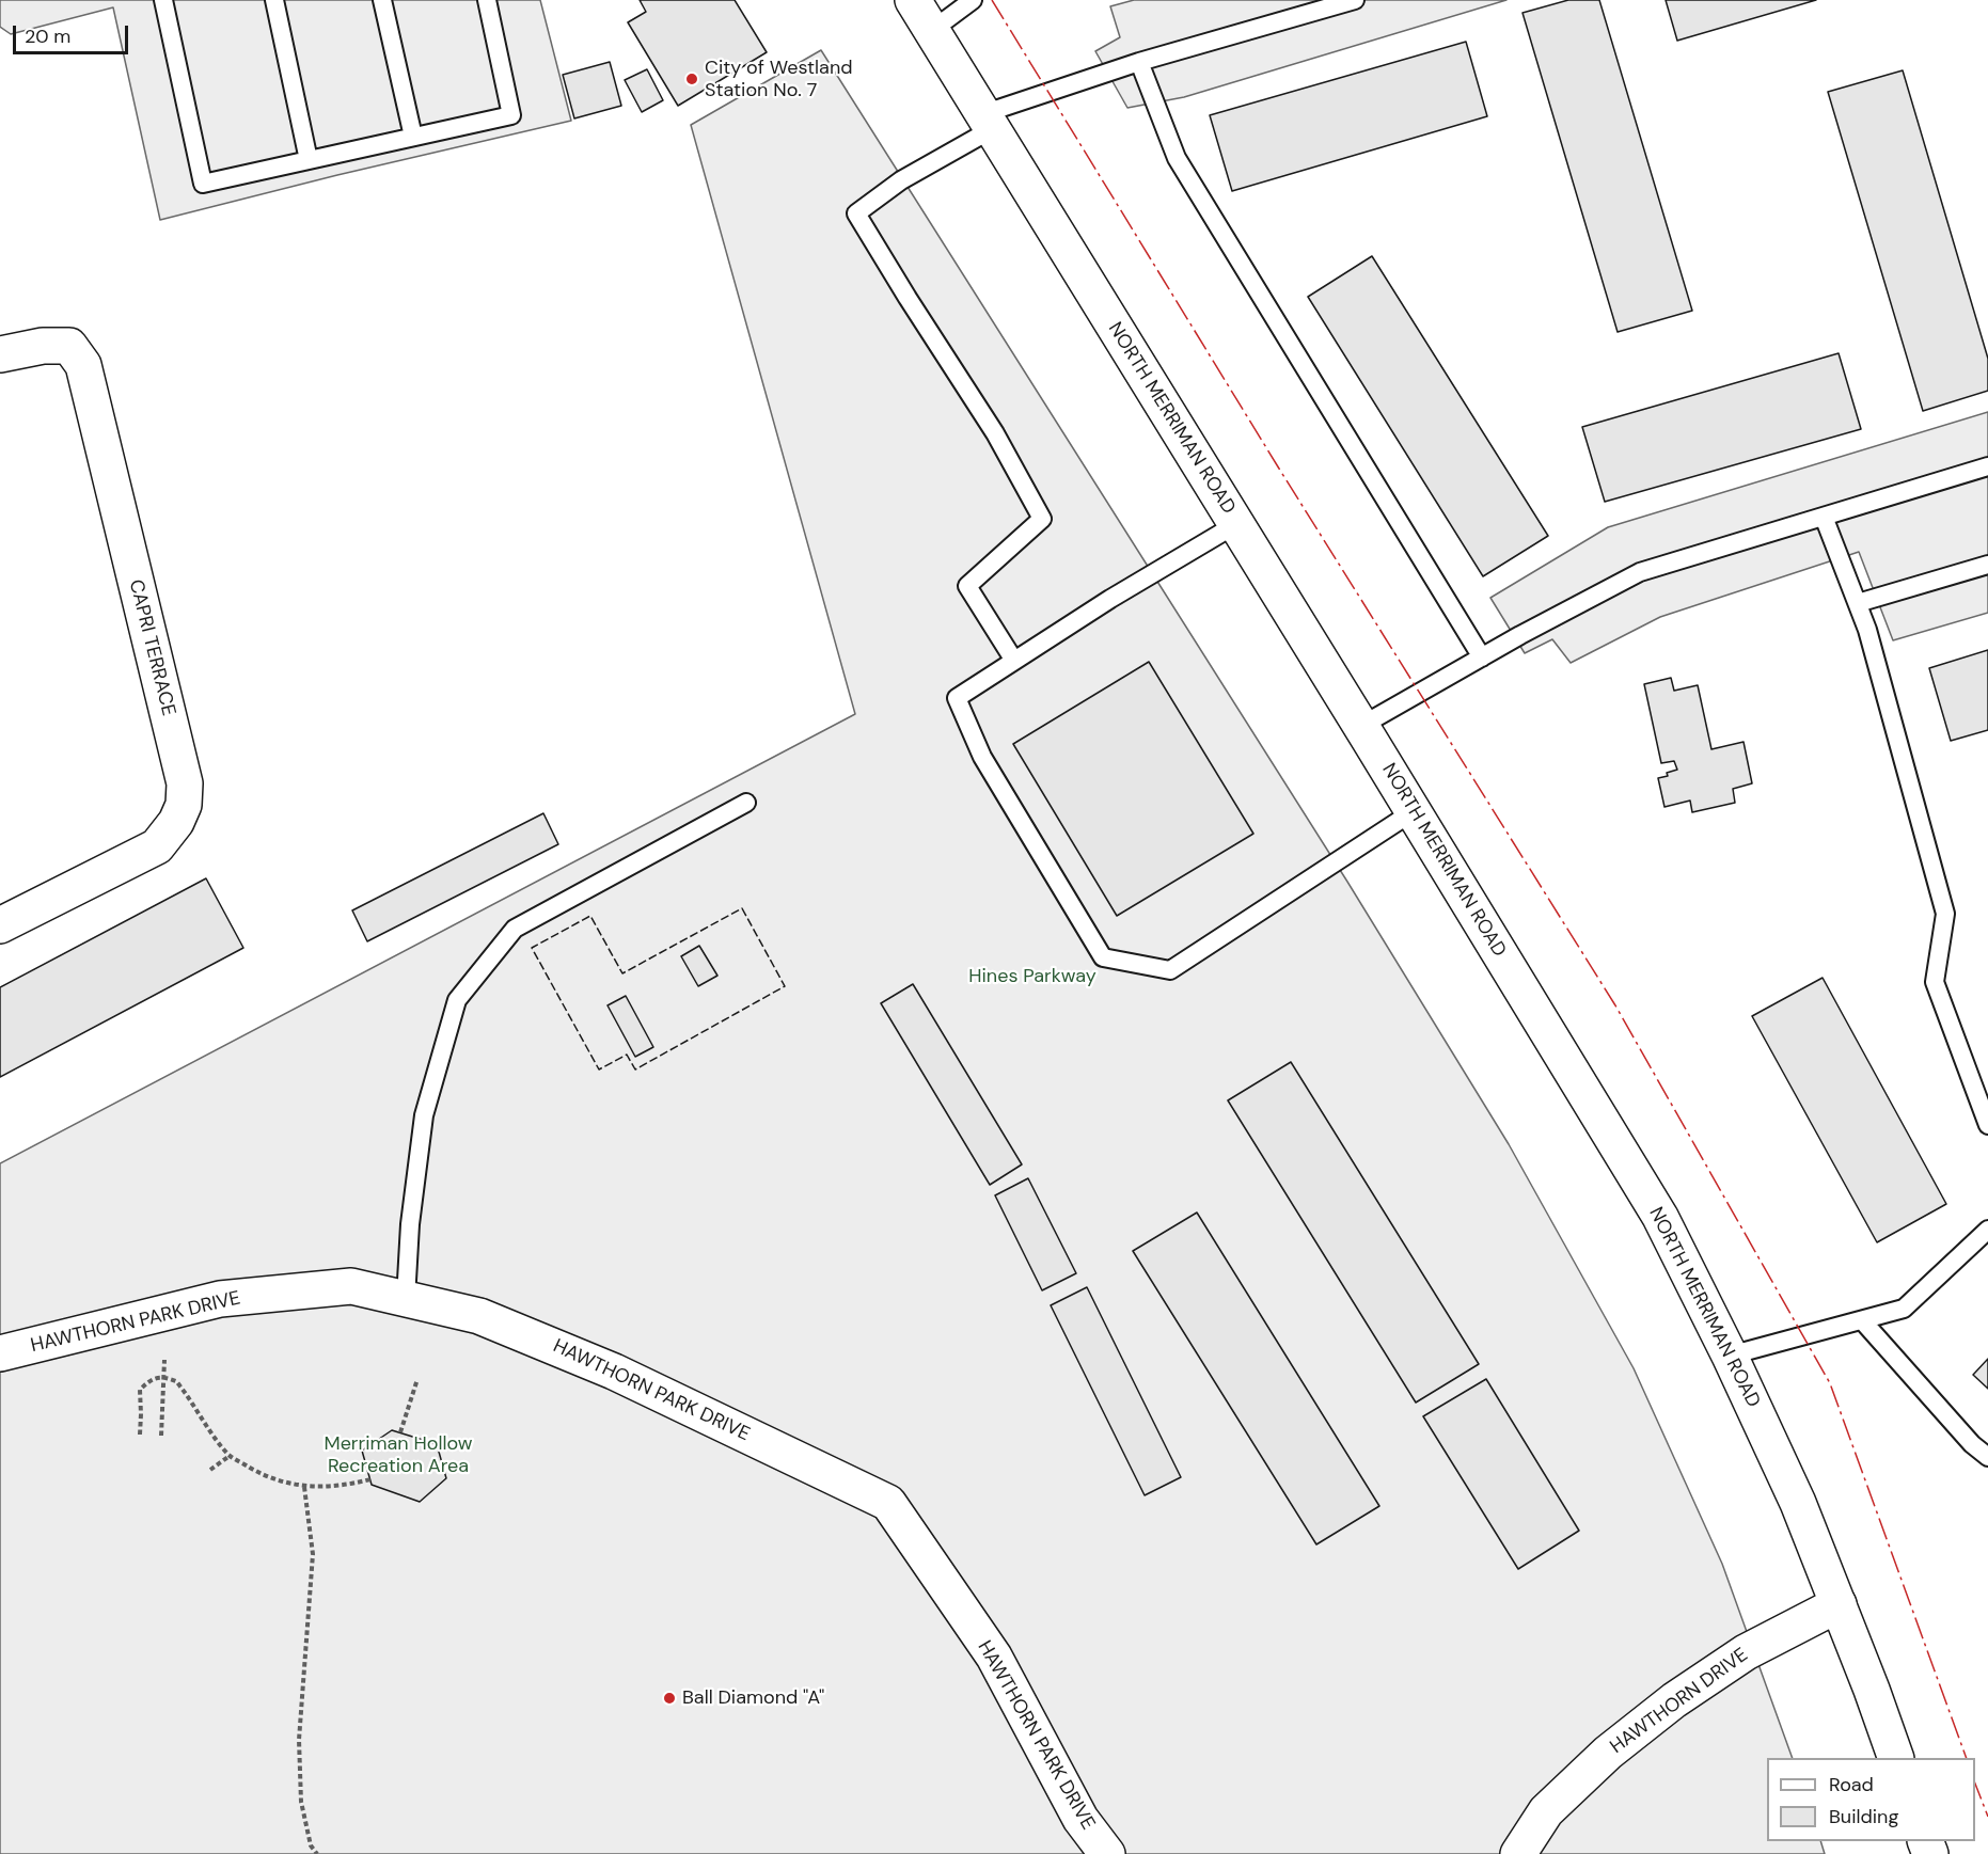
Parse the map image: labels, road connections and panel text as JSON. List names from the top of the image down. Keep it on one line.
{"streets":{"street":["NORTH MERRIMAN ROAD","CAPRI TERRACE","HAWTHORN PARK DRIVE","HAWTHORN DRIVE"]},"crossings":[["NORTH MERRIMAN ROAD","HAWTHORN DRIVE"]],"parks":["Hines Parkway","Merriman Hollow Recreation Area"],"places":["City of Westland Station No. 7","Ball Diamond \"A\""],"legend":["Road","Building"],"scale_bar":"20 m"}
